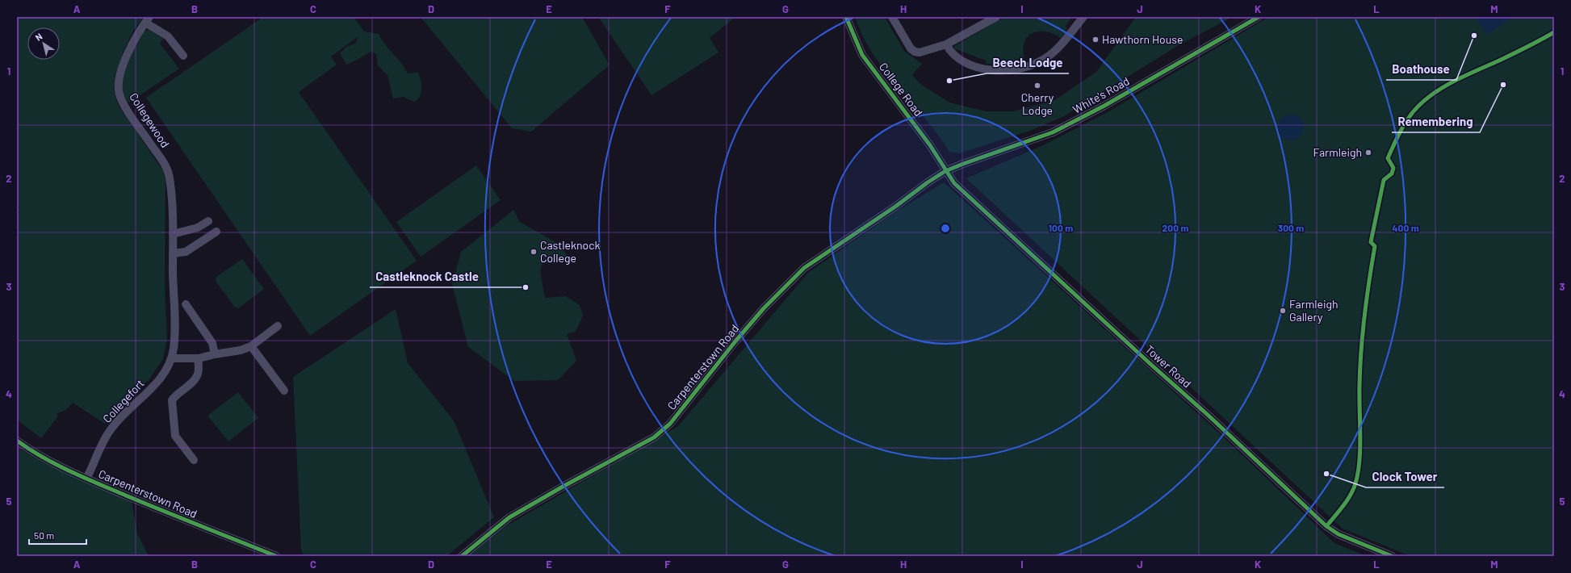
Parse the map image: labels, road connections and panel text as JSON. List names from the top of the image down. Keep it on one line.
{"streets":{"street":["College Road","White's Road","Collegewood","Tower Road","Carpenterstown Road","Collegefort"]},"crossings":[["College Road","White's Road"],["College Road","Tower Road"],["College Road","Carpenterstown Road"],["White's Road","Tower Road"],["White's Road","Carpenterstown Road"],["Collegewood","Collegefort"],["Tower Road","Carpenterstown Road"],["Carpenterstown Road","Collegefort"]],"places":["Boathouse","Hawthorn House","Beech Lodge","Remembering","Cherry Lodge","Farmleigh","Castleknock College","Castleknock Castle","Farmleigh Gallery","Clock Tower"],"scale_bar":"50 m","north":"top left","grid":{"columns":["A","B","C","D","E","F","G","H","I","J","K","L","M"],"rows":["1","2","3","4","5"]},"rings":["100 m","200 m","300 m","400 m"]}
